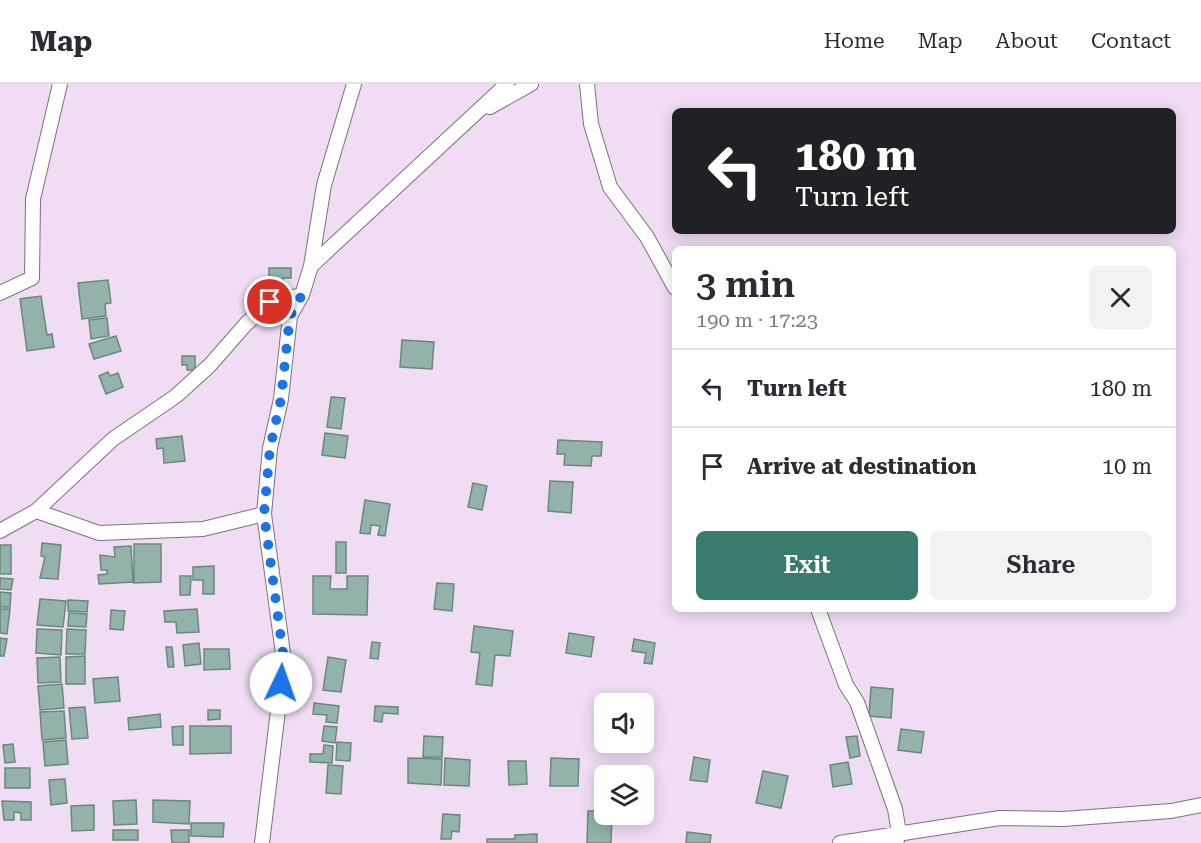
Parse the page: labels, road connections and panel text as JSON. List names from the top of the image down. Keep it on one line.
{"page":{"header":"Map","nav":["Home","Map","About","Contact"],"turn":["180 m","Turn left"],"heading":["3 min","190 m · 17:23"],"list":[{"name":"Turn left","value":"180 m"},{"name":"Arrive at destination","value":"10 m"}],"buttons":["Exit","Share"]}}
